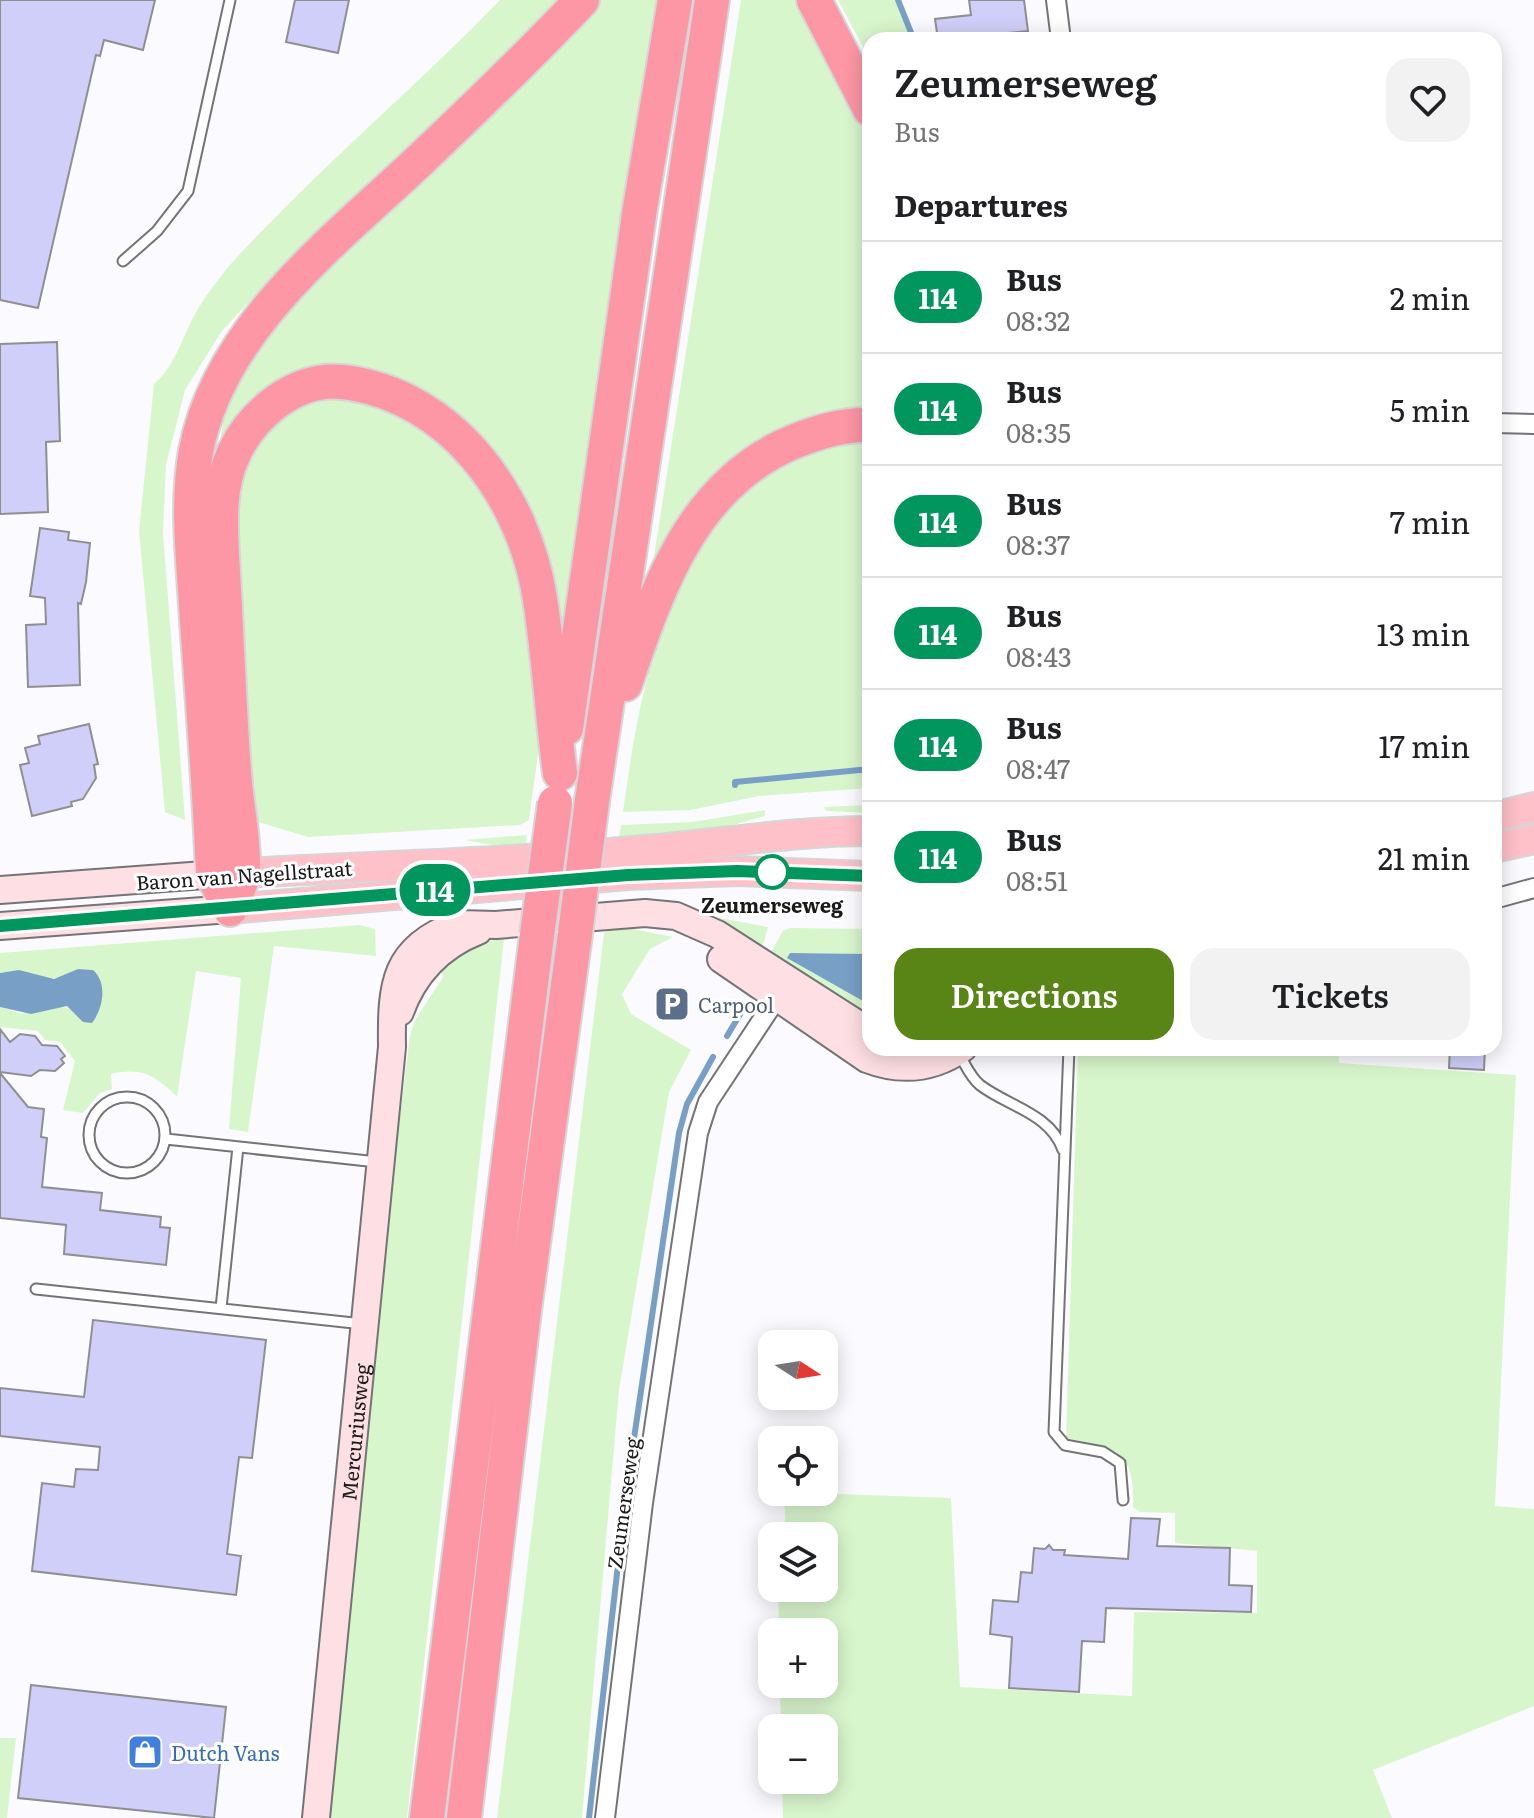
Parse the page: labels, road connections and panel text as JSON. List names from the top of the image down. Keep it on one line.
{"streets":{"main road":["Baron van Nagellstraat"],"street":["Mercuriusweg","Zeumerseweg"]},"crossings":[["Mercuriusweg","Zeumerseweg"]],"places":{"other":["Zeumerseweg"],"parking":["Carpool"],"shop":["Dutch Vans"]},"lines":["bus line 114"],"north":"right","page":{"on_map":"114","heading":[["Zeumerseweg","Bus"],"Departures"],"list":[{"mark":"114","name":"Bus","note":"08:32","value":"2 min"},{"mark":"114","name":"Bus","note":"08:35","value":"5 min"},{"mark":"114","name":"Bus","note":"08:37","value":"7 min"},{"mark":"114","name":"Bus","note":"08:43","value":"13 min"},{"mark":"114","name":"Bus","note":"08:47","value":"17 min"},{"mark":"114","name":"Bus","note":"08:51","value":"21 min"}],"buttons":["Directions","Tickets"],"map_buttons":["+","−"]}}
